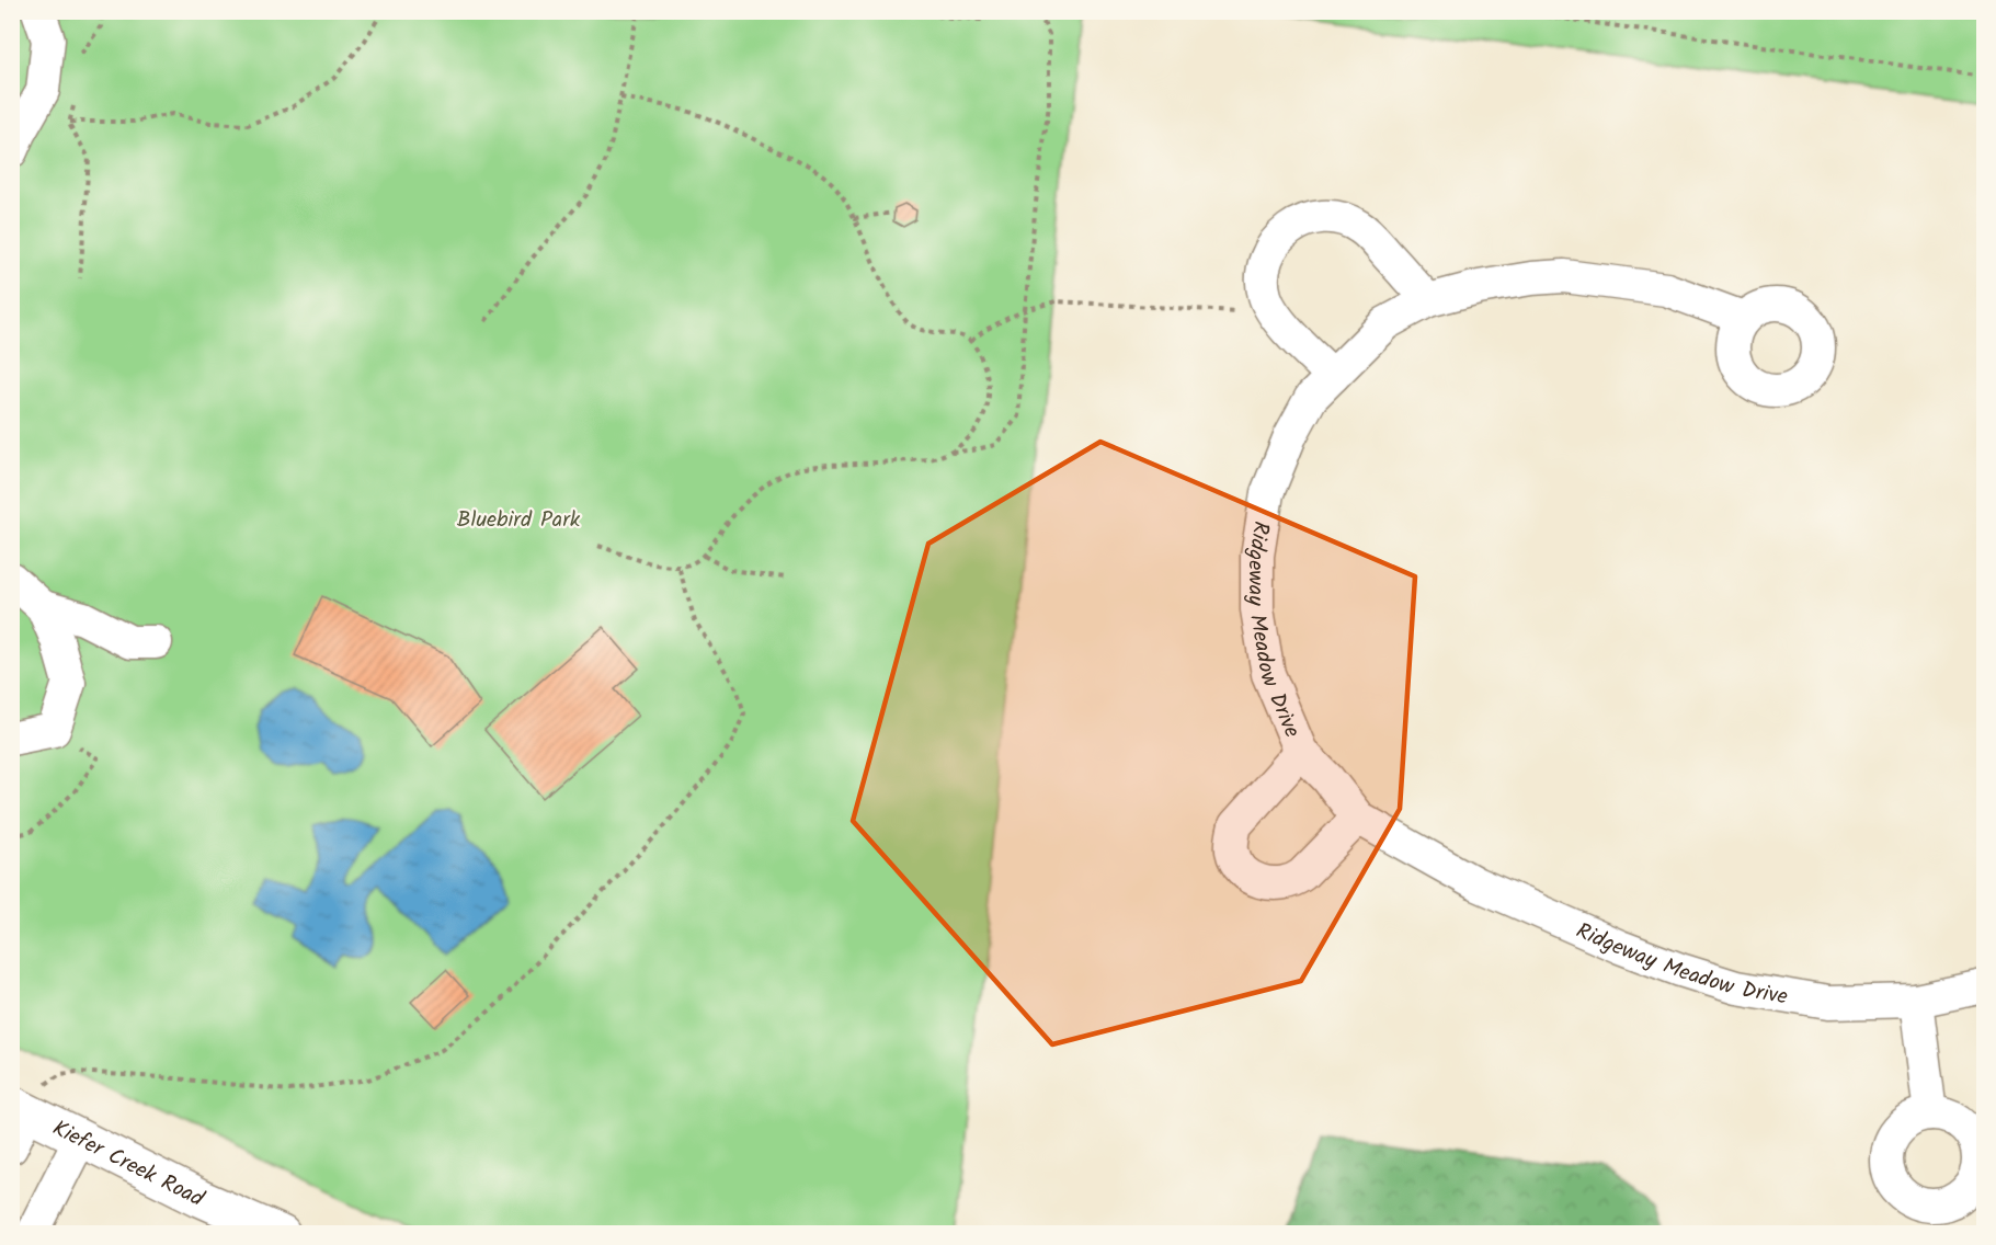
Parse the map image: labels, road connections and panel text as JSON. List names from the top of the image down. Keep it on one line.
{"streets":{"street":["Ridgeway Meadow Drive","Kiefer Creek Road"]},"parks":["Bluebird Park"]}
